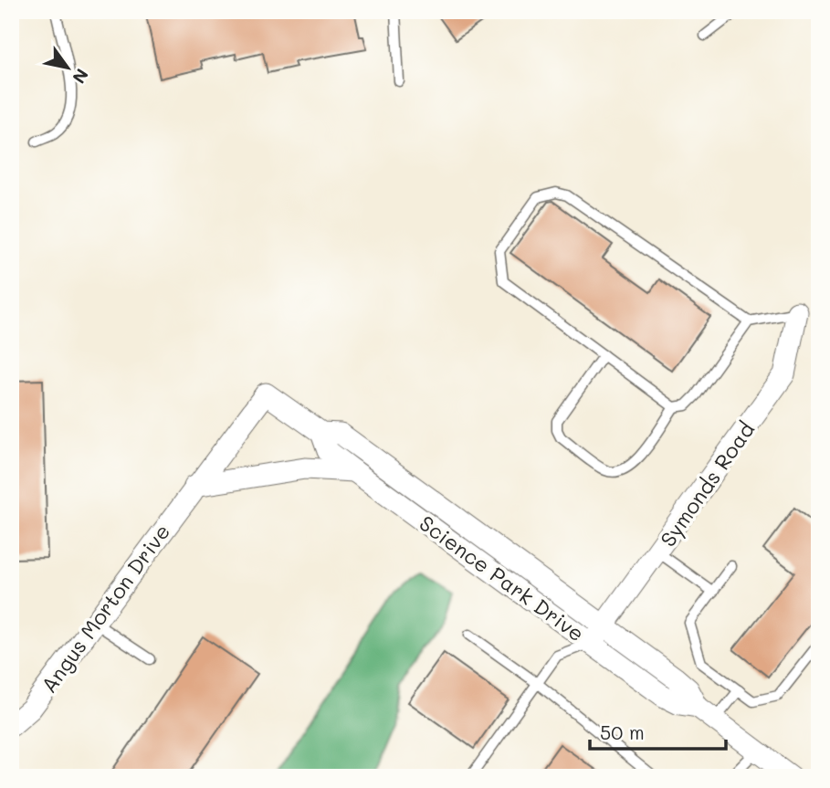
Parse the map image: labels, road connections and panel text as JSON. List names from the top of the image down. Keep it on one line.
{"streets":{"street":["Symonds Road","Science Park Drive","Angus Morton Drive"]},"crossings":[["Symonds Road","Science Park Drive"],["Science Park Drive","Angus Morton Drive"]],"scale_bar":"50 m","north":"bottom right"}
